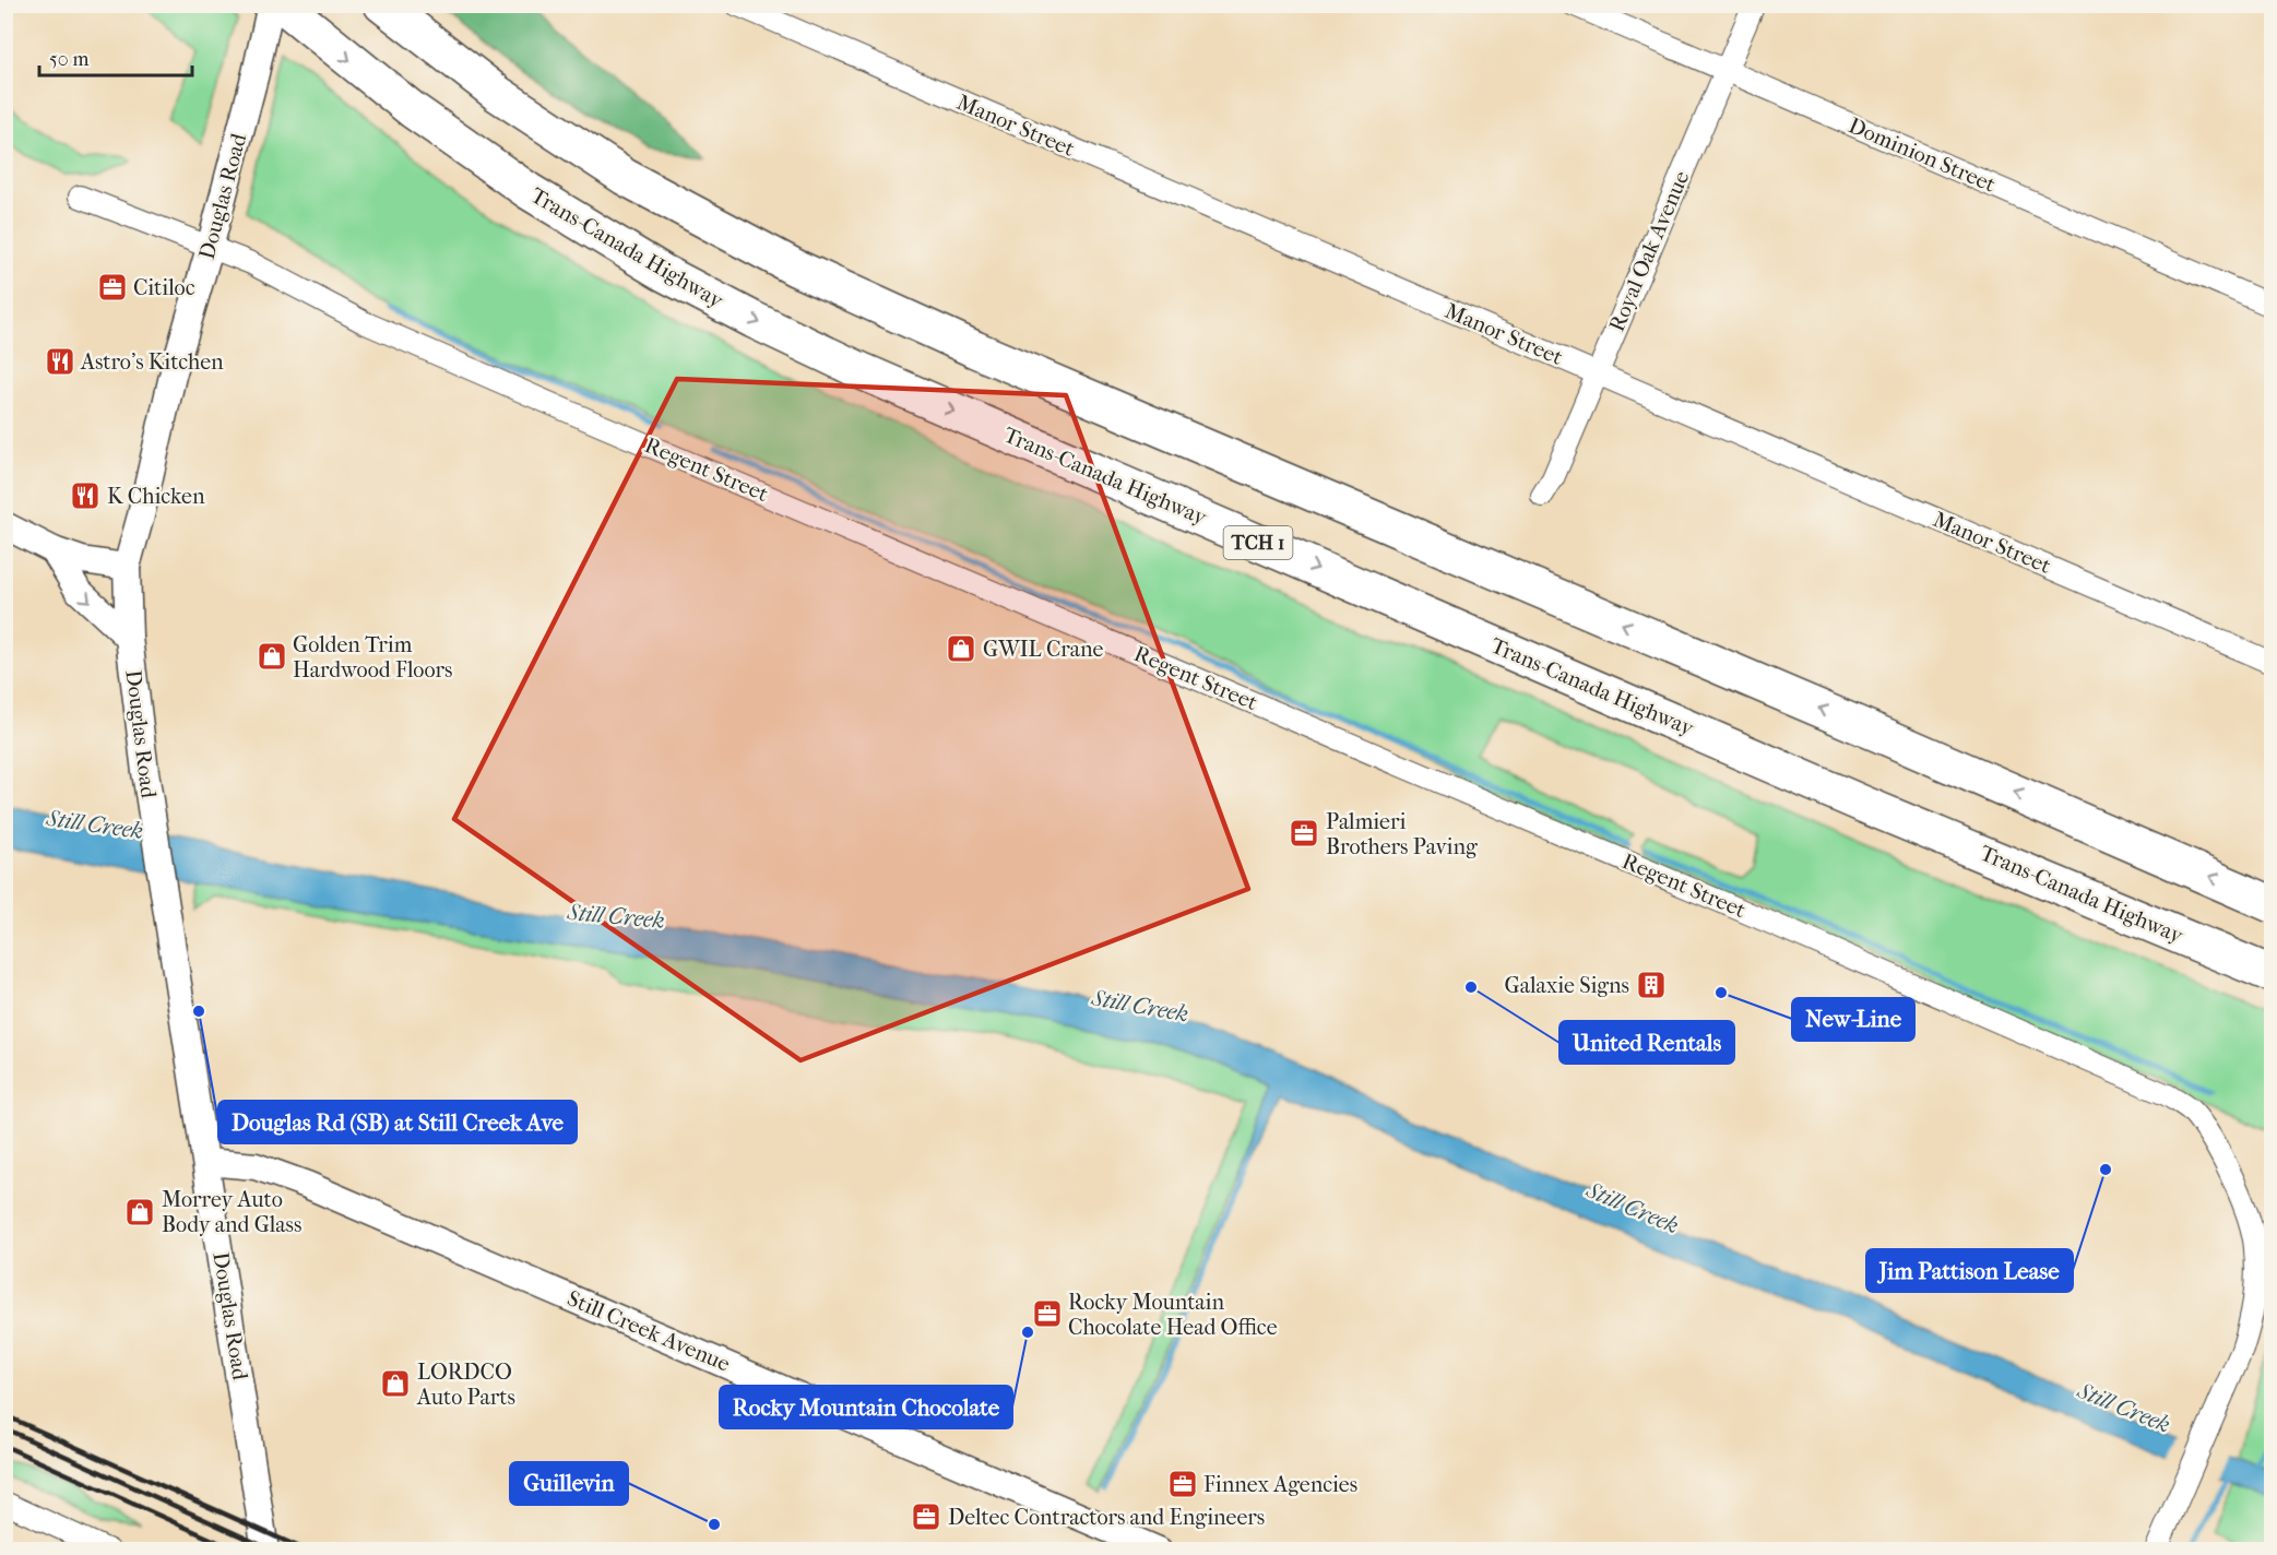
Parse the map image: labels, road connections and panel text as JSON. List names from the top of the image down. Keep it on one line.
{"streets":{"highway":["Trans-Canada Highway","TCH 1"],"street":["Manor Street","Dominion Street","Douglas Road","Royal Oak Avenue","Regent Street","Still Creek Avenue"]},"crossings":[["Manor Street","Royal Oak Avenue"],["Dominion Street","Royal Oak Avenue"],["Douglas Road","Regent Street"],["Douglas Road","Still Creek Avenue"]],"water":["Still Creek"],"places":{"office":["Citiloc","Palmieri Brothers Paving","Rocky Mountain Chocolate Head Office","Finnex Agencies","Deltec Contractors and Engineers"],"restaurant":["Astro's Kitchen","K Chicken"],"shop":["GWIL Crane","Golden Trim Hardwood Floors","Morrey Auto Body and Glass","LORDCO Auto Parts"],"building":["Galaxie Signs"],"other":["United Rentals","New-Line","Douglas Rd (SB) at Still Creek Ave","Jim Pattison Lease","Rocky Mountain Chocolate","Guillevin"]},"scale_bar":"50 m"}
